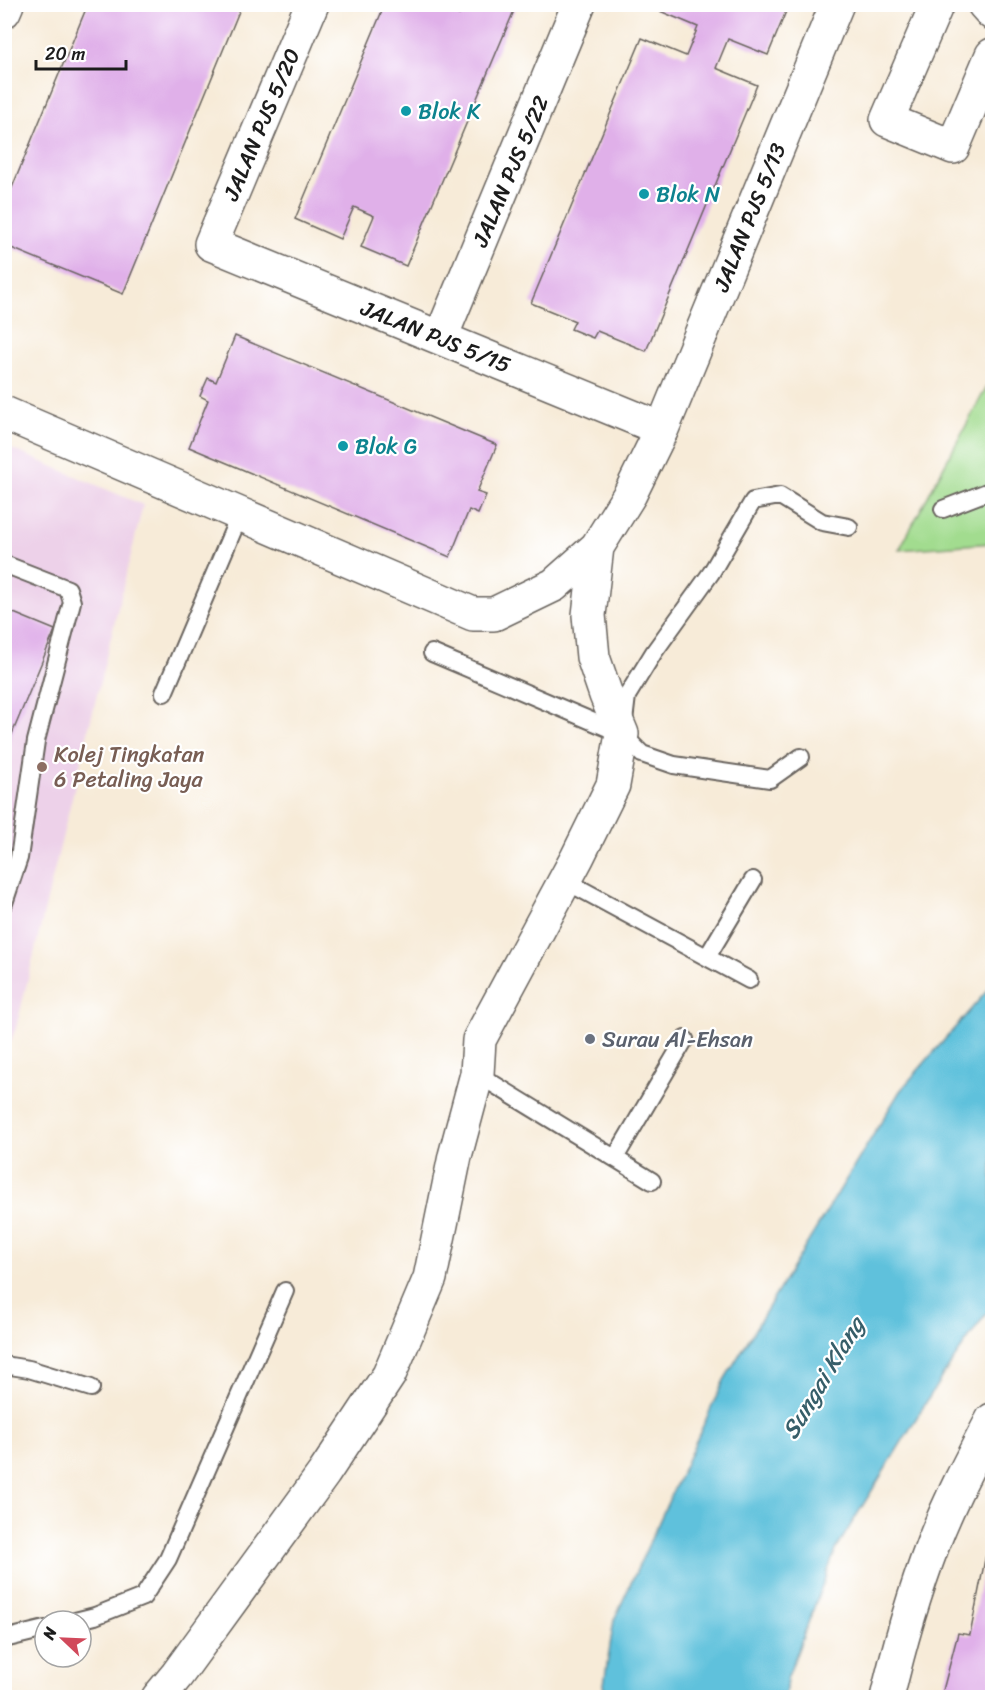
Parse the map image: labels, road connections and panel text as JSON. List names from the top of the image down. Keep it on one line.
{"streets":{"street":["JALAN PJS 5/20","JALAN PJS 5/22","JALAN PJS 5/13","JALAN PJS 5/15"]},"crossings":[["JALAN PJS 5/20","JALAN PJS 5/15"],["JALAN PJS 5/22","JALAN PJS 5/15"],["JALAN PJS 5/13","JALAN PJS 5/15"]],"water":["Sungai Klang"],"places":["Blok K","Blok N","Blok G","Kolej Tingkatan 6 Petaling Jaya","Surau Al-Ehsan"],"scale_bar":"20 m","north":"top left"}
